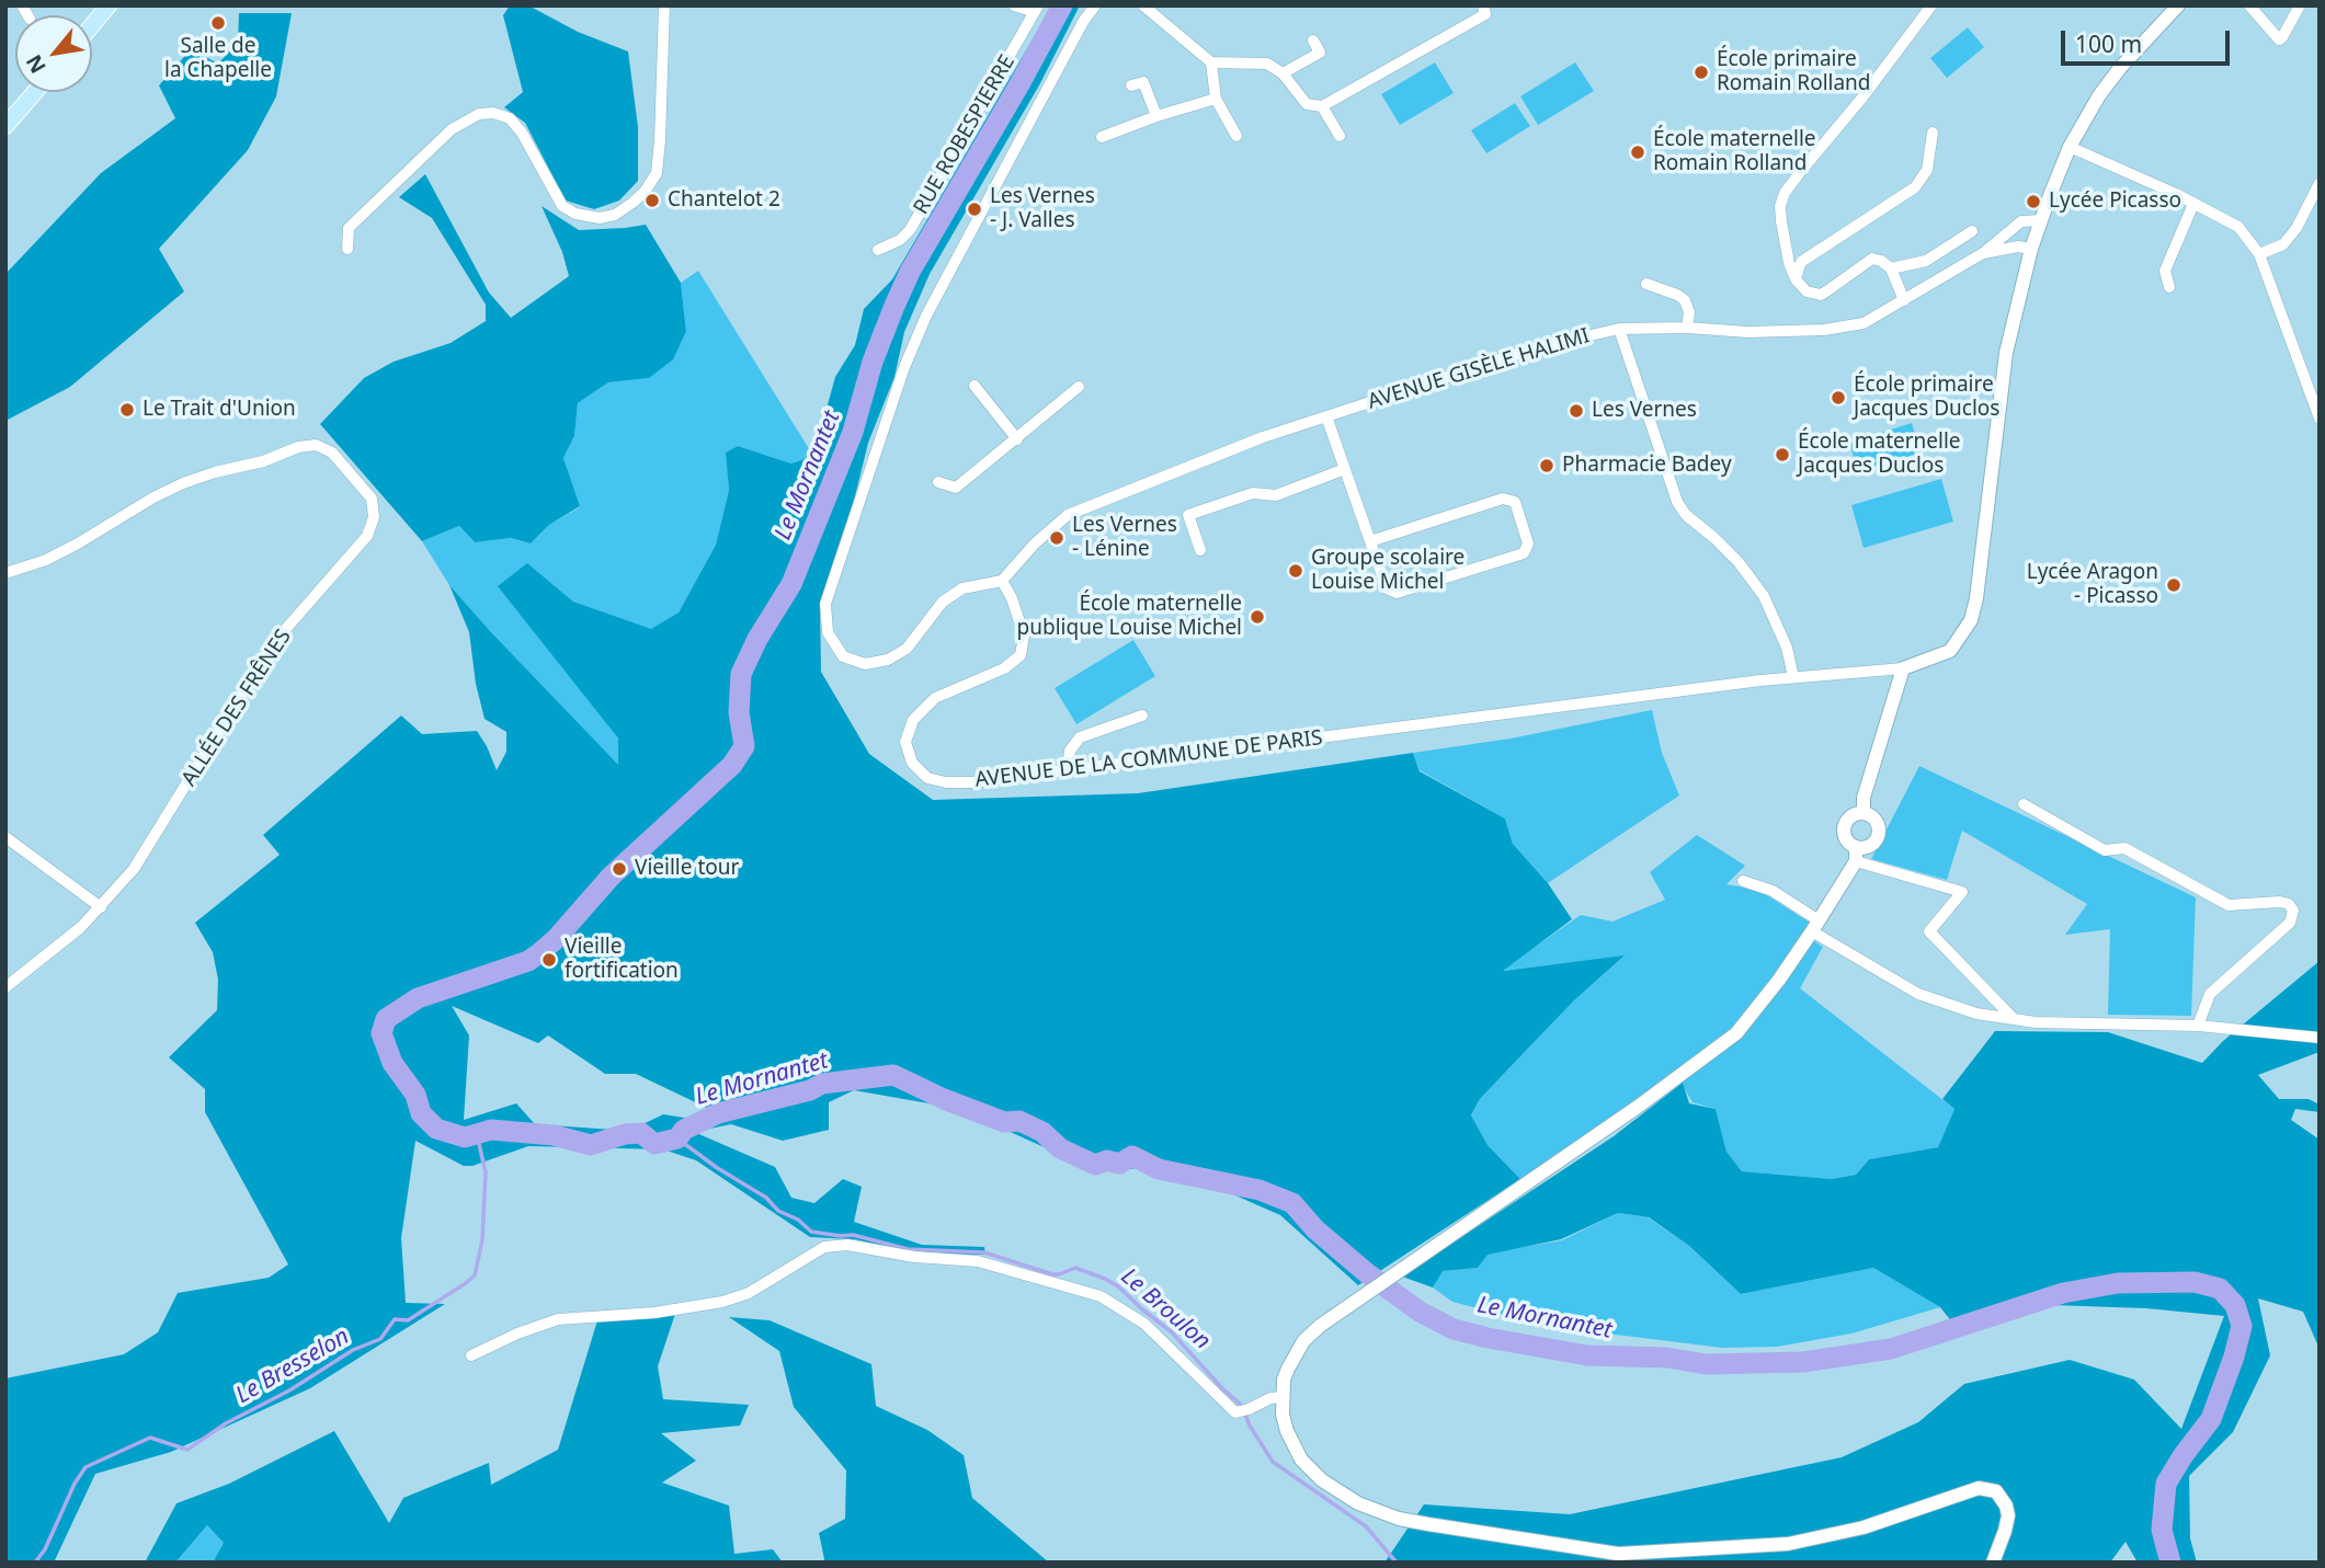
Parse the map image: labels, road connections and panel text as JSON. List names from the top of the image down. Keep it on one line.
{"streets":{"street":["RUE ROBESPIERRE","AVENUE GISÈLE HALIMI","ALLÉE DES FRÊNES","AVENUE DE LA COMMUNE DE PARIS"]},"crossings":[["AVENUE GISÈLE HALIMI","AVENUE DE LA COMMUNE DE PARIS"]],"water":["Le Mornantet","Le Broulon","Le Bresselon"],"places":["Salle de la Chapelle","École primaire Romain Rolland","École maternelle Romain Rolland","Chantelot 2","Lycée Picasso","Les Vernes - J. Valles","École primaire Jacques Duclos","Le Trait d'Union","Les Vernes","École maternelle Jacques Duclos","Pharmacie Badey","Les Vernes - Lénine","Groupe scolaire Louise Michel","Lycée Aragon - Picasso","École maternelle publique Louise Michel","Vieille tour","Vieille fortification"],"scale_bar":"100 m","north":"bottom left"}
